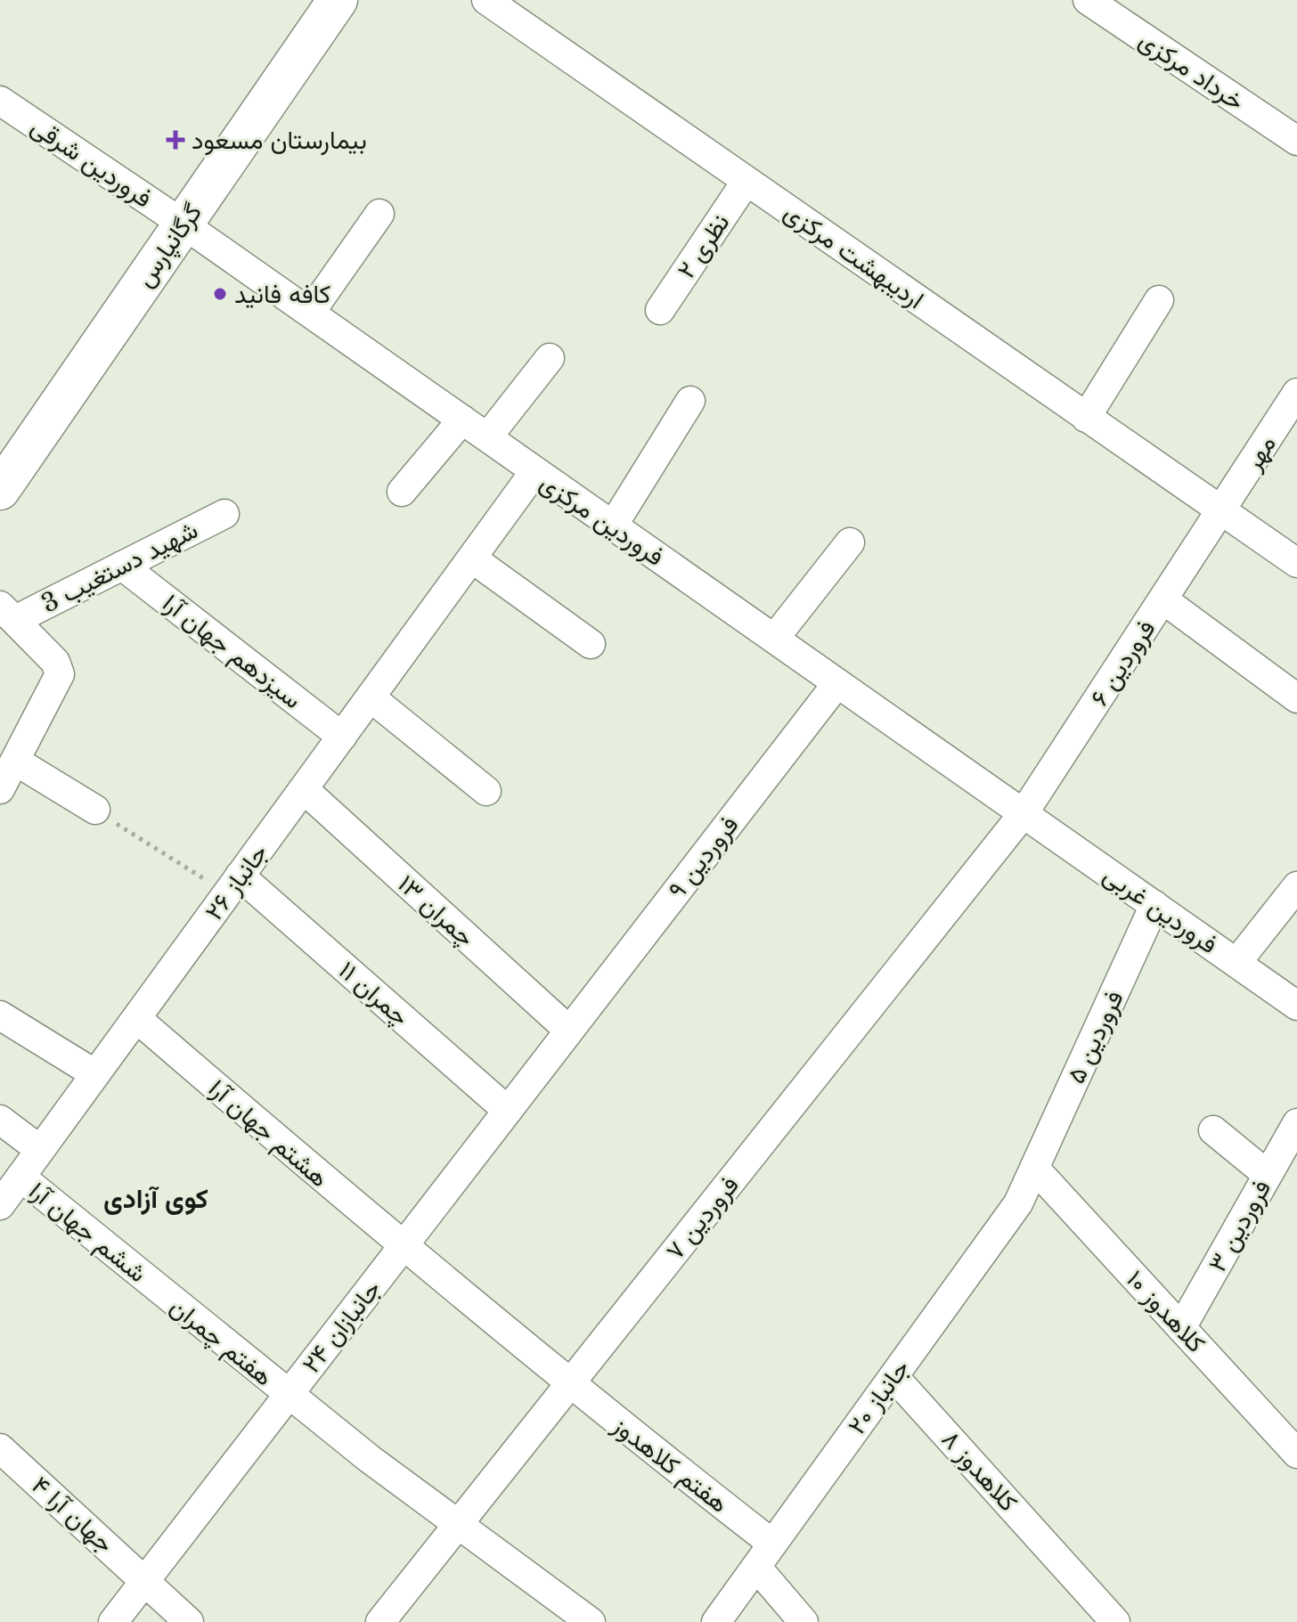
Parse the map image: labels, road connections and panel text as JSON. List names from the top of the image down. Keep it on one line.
{"streets":{"street":["خرداد مرکزی","فروردین شرقی","گرگانپارس","نظری ۲","اردیبهشت مرکزی","مهر","فروردین مرکزی","شهيد دستغيب 3","سیزدهم جهان آرا","فروردین ۶","فروردین ۹","جانباز ۲۶","فروردین غربی","۱۳ چمران","۱۱ چمران","فروردین ۵","هشتم جهان آرا","فروردین ۷","فروردین ۳","ششم جهان آرا","کلاهدوز ۱۰","جانبازان ۲۴","هفتم چمران","۲۰ جانباز","هفتم کلاهدوز","کلاهدوز ۸","۴ جهان آرا"]},"crossings":[["فروردین شرقی","گرگانپارس"],["فروردین شرقی","فروردین مرکزی"],["گرگانپارس","فروردین مرکزی"],["نظری ۲","اردیبهشت مرکزی"],["اردیبهشت مرکزی","مهر"],["اردیبهشت مرکزی","فروردین ۶"],["مهر","فروردین ۶"],["فروردین مرکزی","فروردین ۶"],["فروردین مرکزی","فروردین ۹"],["فروردین مرکزی","جانباز ۲۶"],["فروردین مرکزی","فروردین غربی"],["فروردین مرکزی","فروردین ۷"],["شهيد دستغيب 3","سیزدهم جهان آرا"],["سیزدهم جهان آرا","جانباز ۲۶"],["فروردین ۶","فروردین غربی"],["فروردین ۶","فروردین ۷"],["فروردین ۹","۱۳ چمران"],["فروردین ۹","جانبازان ۲۴"],["جانباز ۲۶","۱۳ چمران"],["جانباز ۲۶","۱۱ چمران"],["جانباز ۲۶","هشتم جهان آرا"],["جانباز ۲۶","ششم جهان آرا"],["فروردین غربی","فروردین ۵"],["فروردین غربی","فروردین ۷"],["۱۳ چمران","جانبازان ۲۴"],["۱۱ چمران","جانبازان ۲۴"],["فروردین ۵","کلاهدوز ۱۰"],["فروردین ۵","۲۰ جانباز"],["هشتم جهان آرا","جانبازان ۲۴"],["هشتم جهان آرا","هفتم کلاهدوز"],["فروردین ۷","هفتم چمران"],["فروردین ۷","هفتم کلاهدوز"],["فروردین ۳","کلاهدوز ۱۰"],["ششم جهان آرا","هفتم چمران"],["کلاهدوز ۱۰","۲۰ جانباز"],["جانبازان ۲۴","هفتم چمران"],["جانبازان ۲۴","۴ جهان آرا"],["۲۰ جانباز","هفتم کلاهدوز"],["۲۰ جانباز","کلاهدوز ۸"]],"districts":["کوی آزادی"],"places":{"health":["بیمارستان مسعود"],"other":["کافه فانید"]}}
